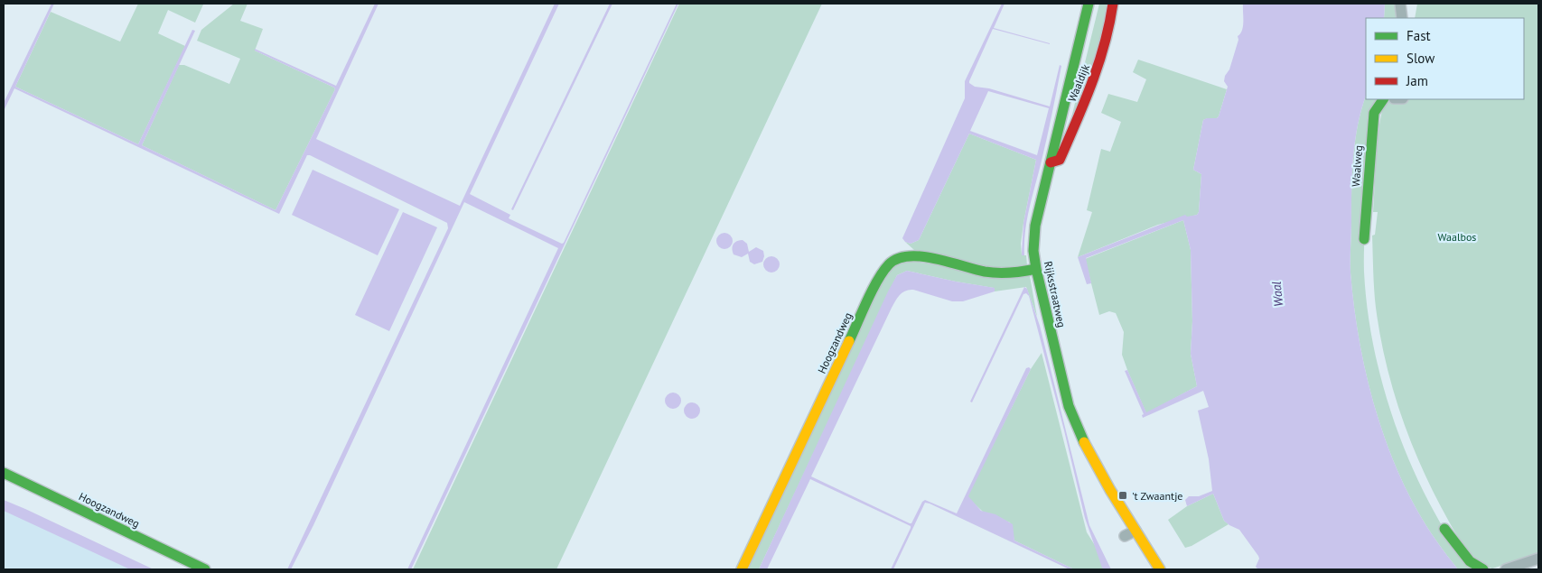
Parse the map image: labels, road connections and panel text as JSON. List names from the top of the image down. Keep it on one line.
{"streets":{"street":["Waaldijk","Waalweg","Rijksstraatweg","Hoogzandweg"]},"crossings":[["Waaldijk","Rijksstraatweg"],["Rijksstraatweg","Hoogzandweg"]],"water":["Waal"],"parks":["Waalbos"],"places":{"transit":["'t Zwaantje"]},"legend":["Fast","Slow","Jam"]}
